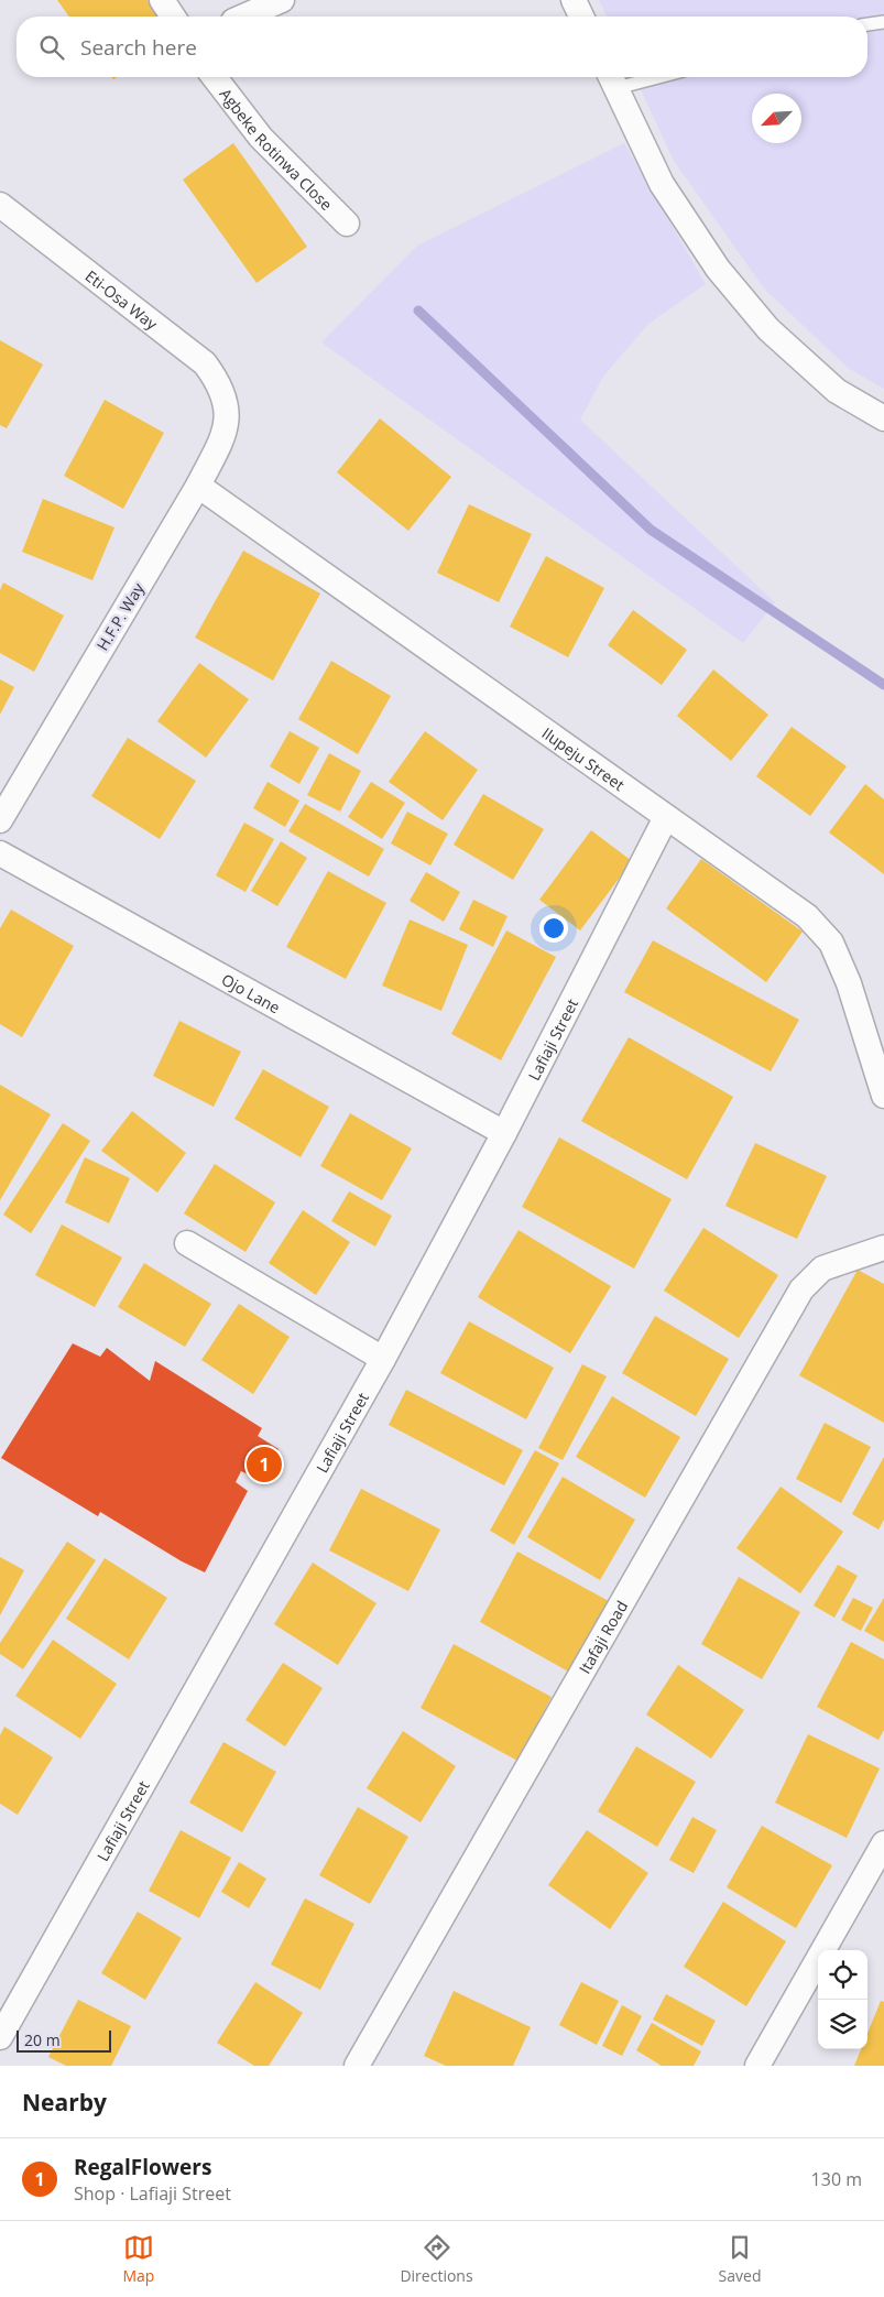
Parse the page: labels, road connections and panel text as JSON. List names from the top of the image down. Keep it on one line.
{"streets":{"street":["Agbeke Rotinwa Close","Eti-Osa Way","H.F.P. Way","Ilupeju Street","Ojo Lane","Lafiaji Street","Itafaji Road"]},"crossings":[["Eti-Osa Way","H.F.P. Way"],["H.F.P. Way","Ilupeju Street"],["Ilupeju Street","Lafiaji Street"],["Ojo Lane","Lafiaji Street"]],"scale_bar":"20 m","north":"bottom left","page":{"search":"Search here","pins":"1","scale":"20 m","heading":"Nearby","list":[{"mark":"1","name":"RegalFlowers","note":"Shop · Lafiaji Street","value":"130 m"}],"nav":["Map","Directions","Saved"]}}
